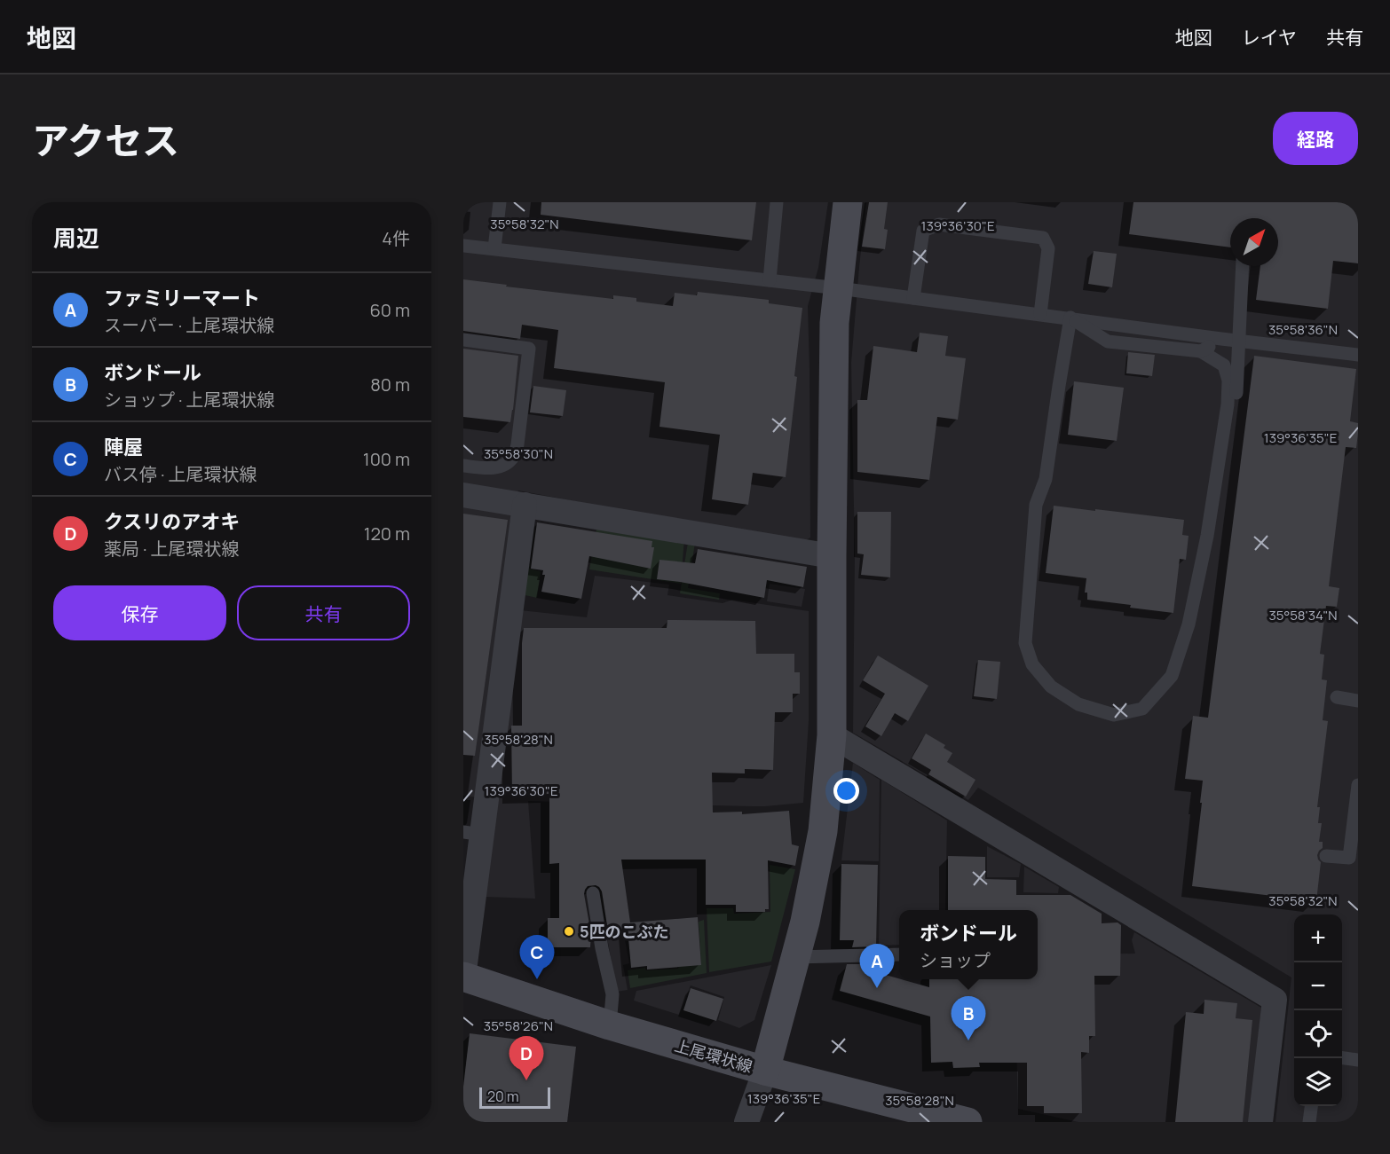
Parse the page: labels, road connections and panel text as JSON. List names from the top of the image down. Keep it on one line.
{"streets":{"street":["上尾環状線"]},"places":["5匹のこぶた"],"scale_bar":"20 m","north":"top right","page":{"header":"地図","nav":["地図","レイヤ","共有"],"title":"アクセス","buttons":["経路",["保存","共有"]],"heading":["周辺","4件"],"list":[{"mark":"A","name":"ファミリーマート","note":"スーパー · 上尾環状線","value":"60 m"},{"mark":"B","name":"ボンドール","note":"ショップ · 上尾環状線","value":"80 m"},{"mark":"C","name":"陣屋","note":"バス停 · 上尾環状線","value":"100 m"},{"mark":"D","name":"クスリのアオキ","note":"薬局 · 上尾環状線","value":"120 m"}],"popup":["ボンドール","ショップ"],"map_buttons":["+","−"],"pins":["C","A","B","D"],"scale":"20 m"},"coordinates":["35°58'32\"N","139°36'30\"E","35°58'36\"N","139°36'35\"E","35°58'30\"N","35°58'34\"N","35°58'28\"N","35°58'26\"N"]}
